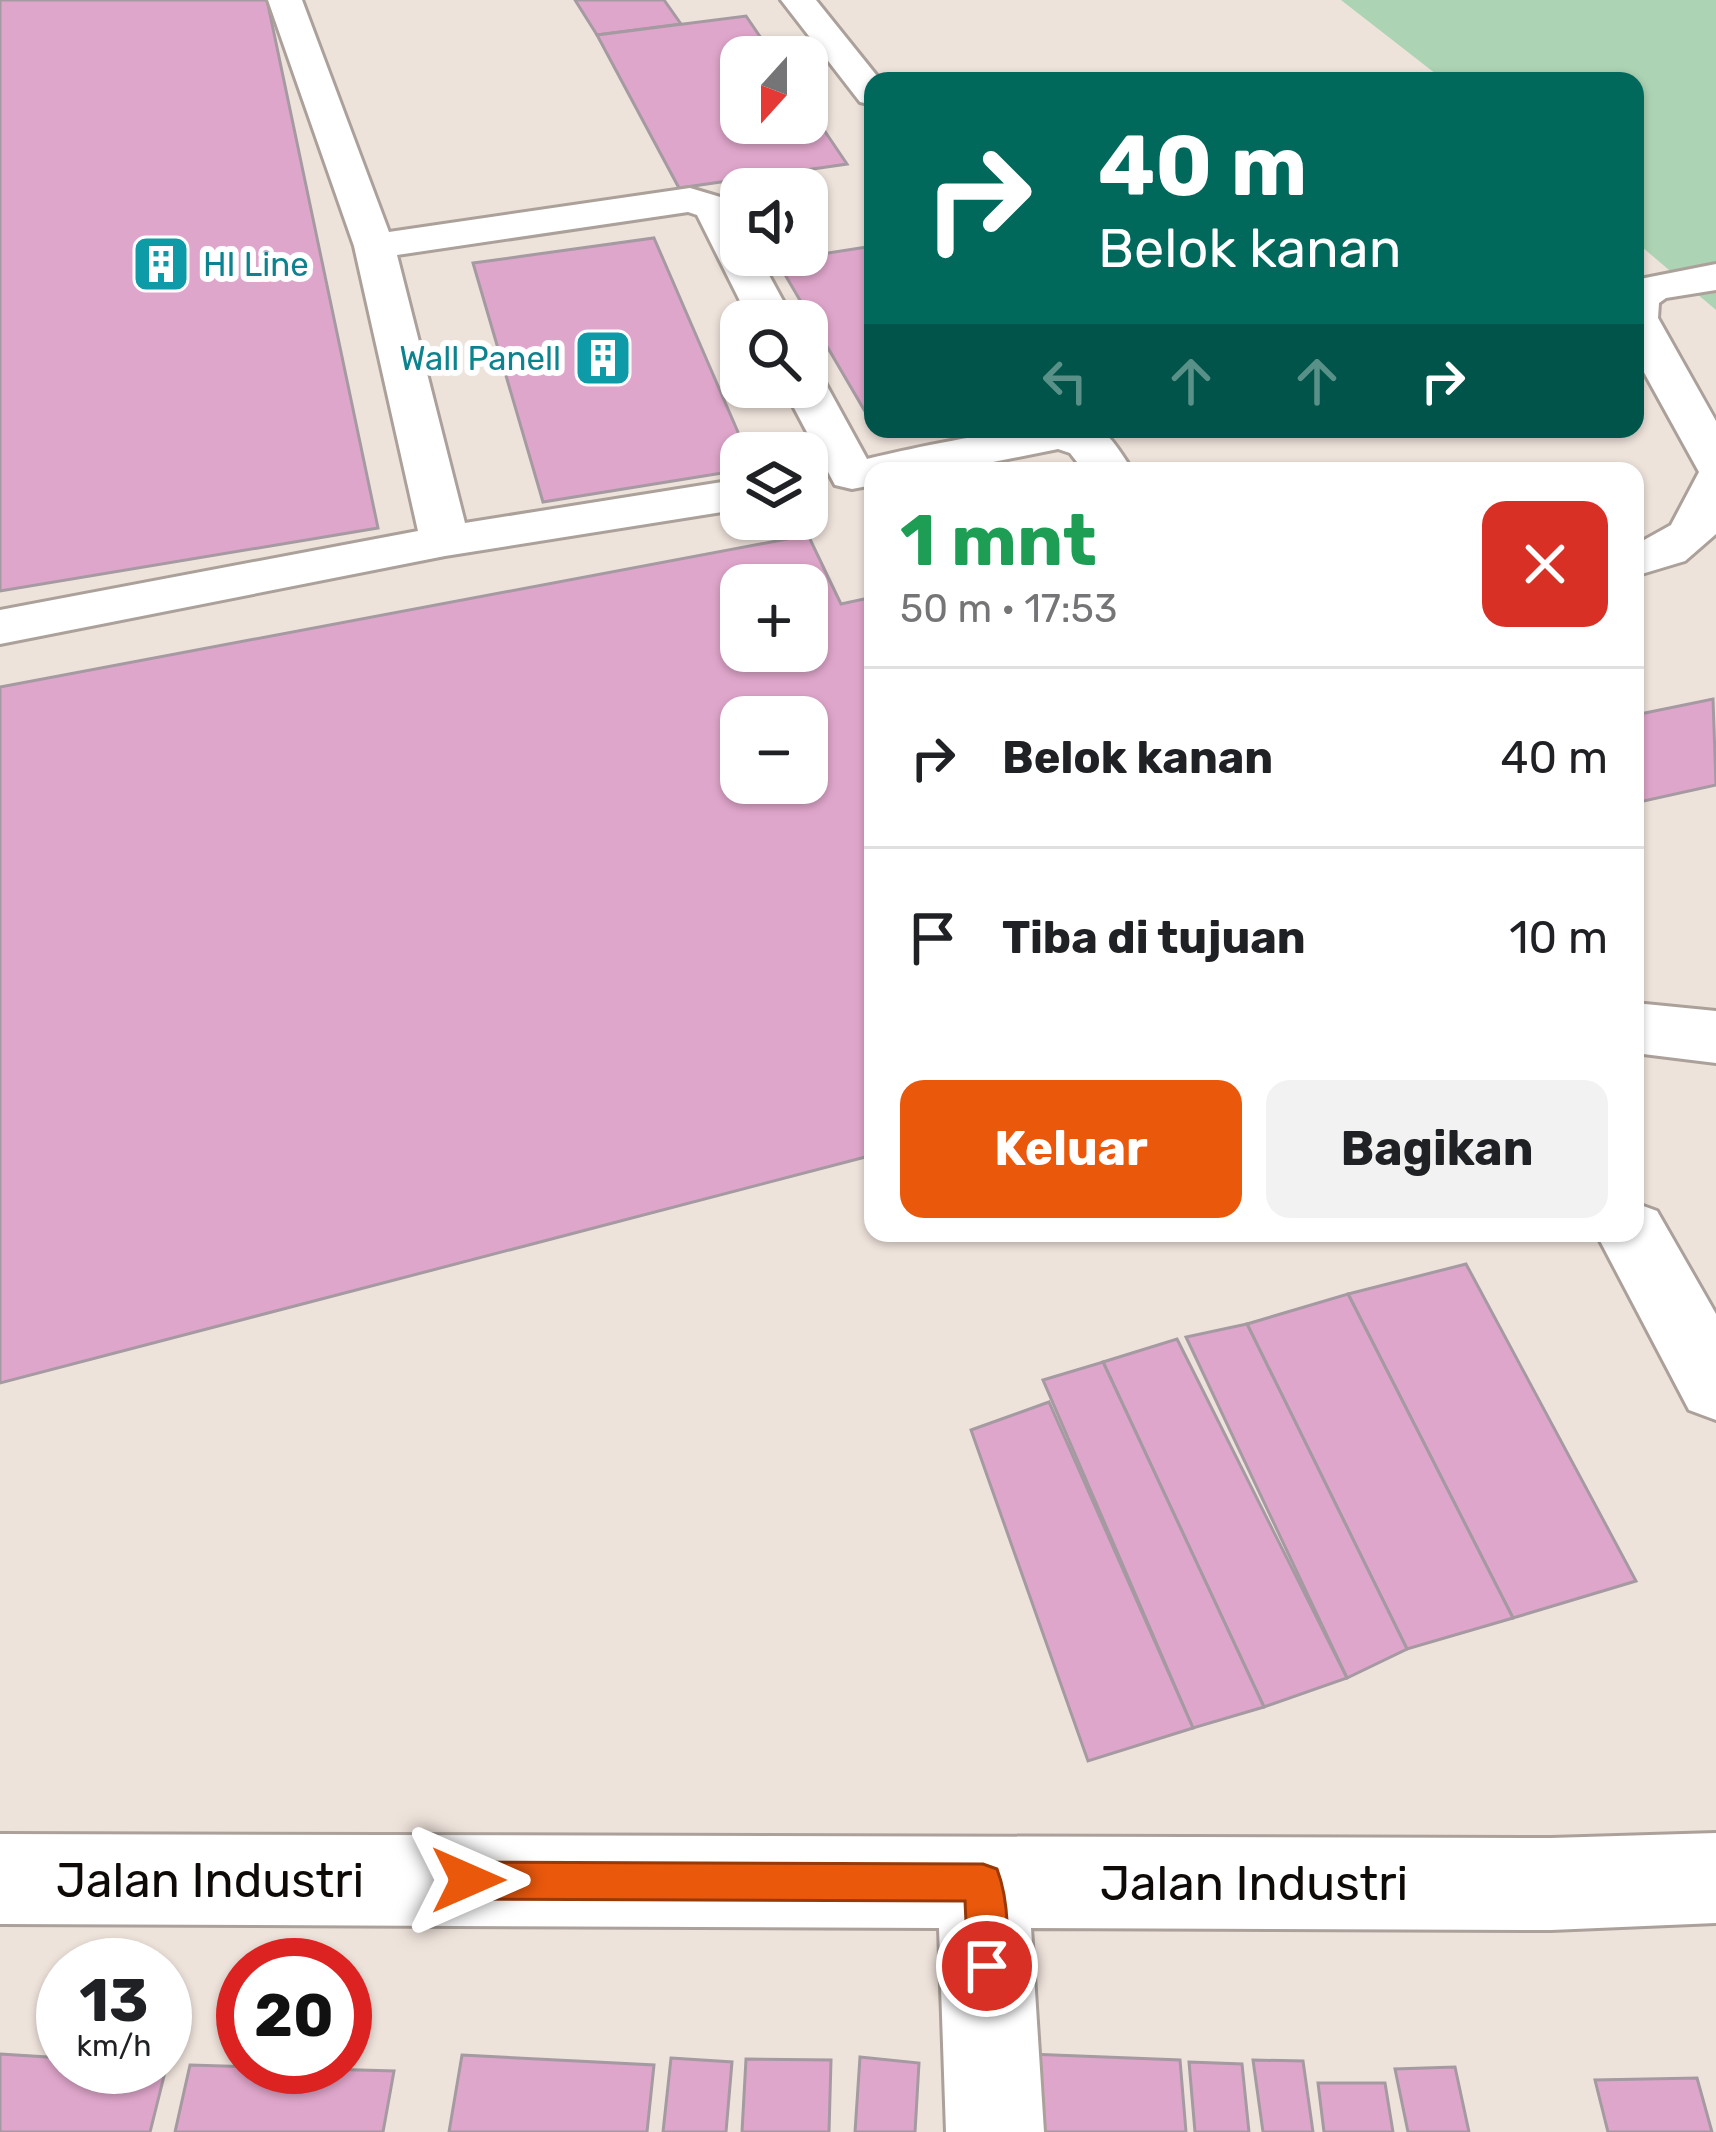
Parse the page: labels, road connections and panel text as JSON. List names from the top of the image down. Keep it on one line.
{"streets":{"street":["Jalan Industri"]},"places":{"building":["HI Line","Wall Panell"]},"north":"bottom","page":{"map_buttons":["+","−"],"turn":["40 m","Belok kanan"],"heading":["1 mnt","50 m · 17:53"],"list":[{"name":"Belok kanan","value":"40 m"},{"name":"Tiba di tujuan","value":"10 m"}],"buttons":["Keluar","Bagikan"],"speed":"13 km/h","limit":"20"}}
